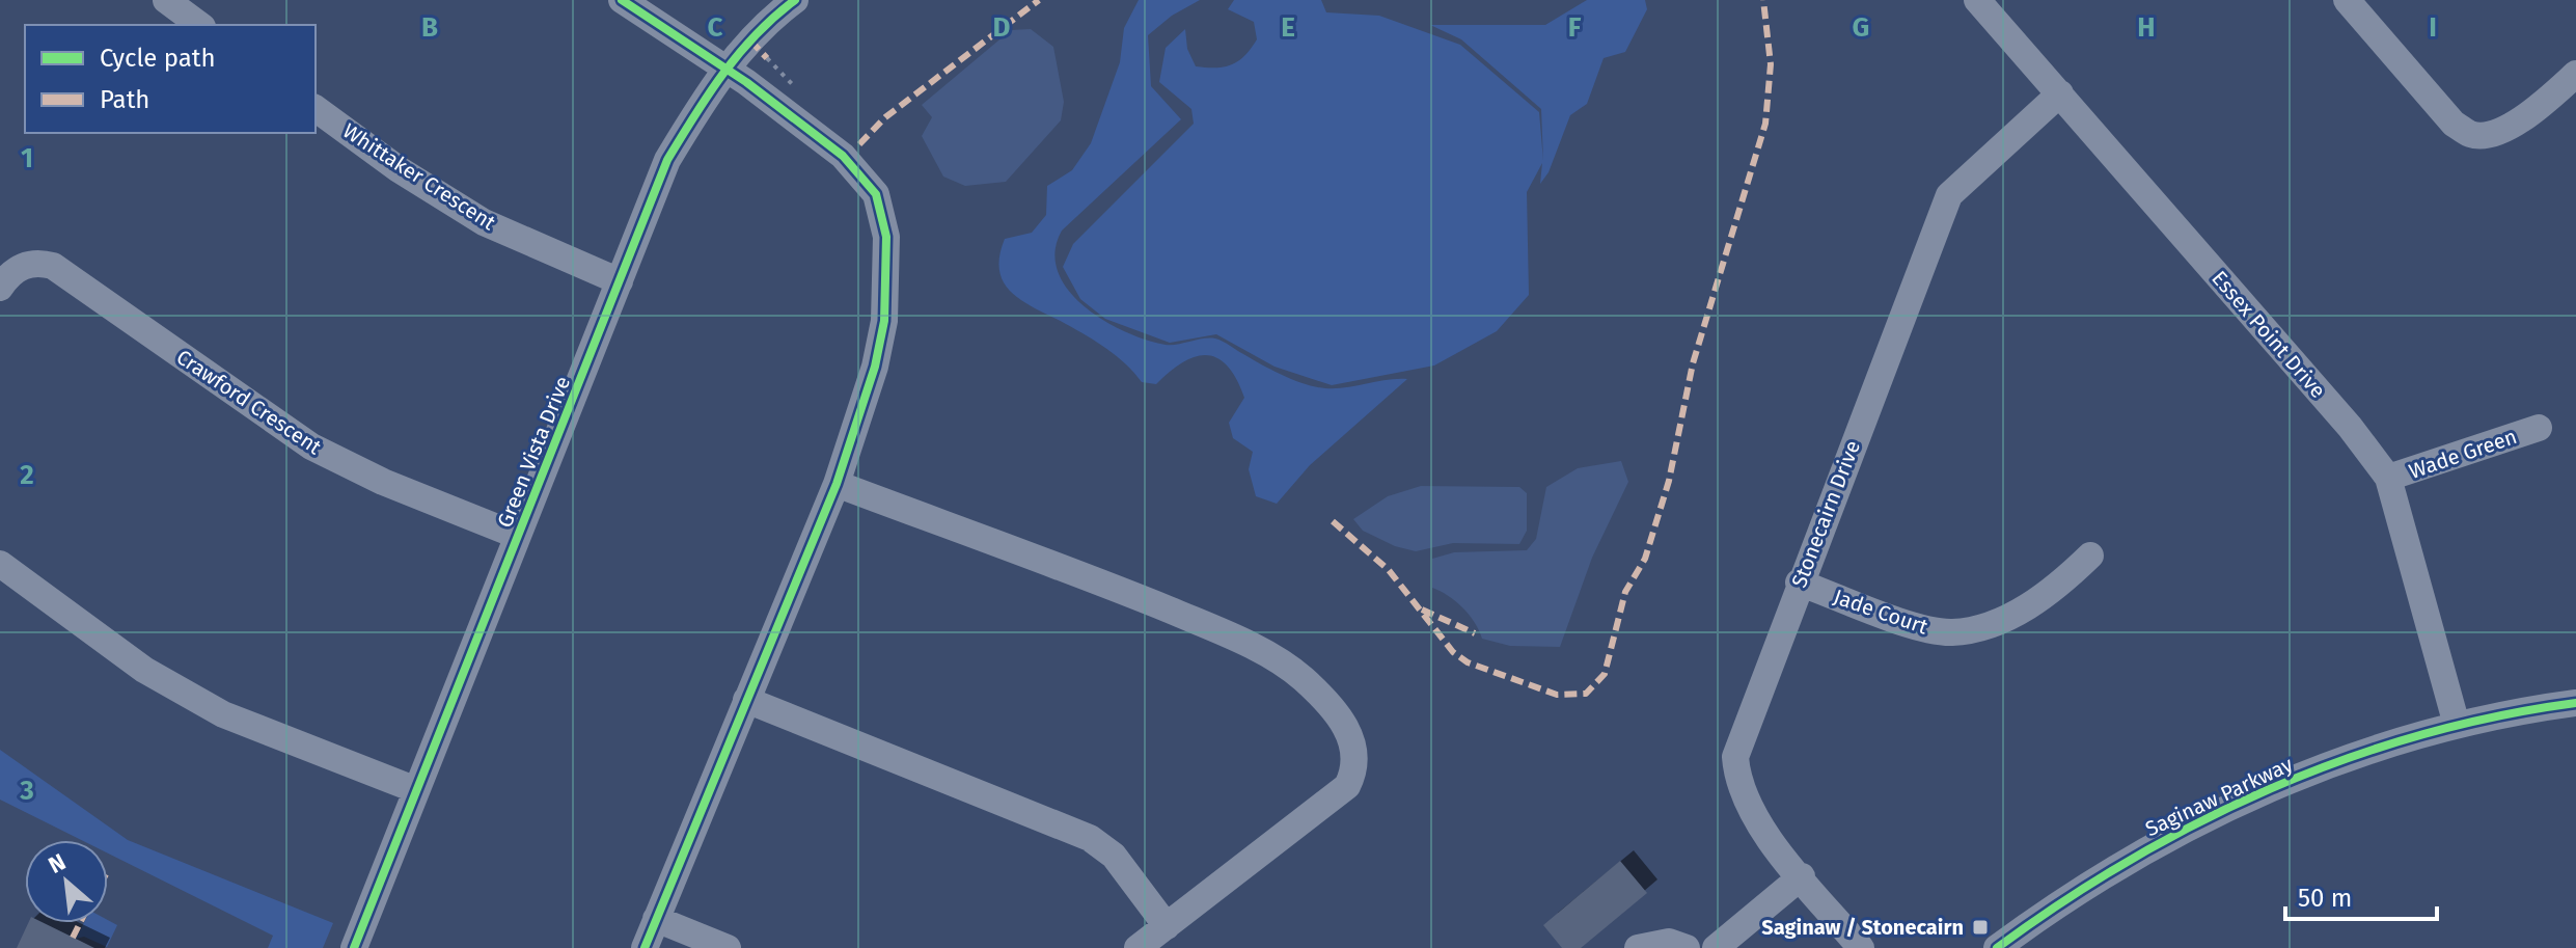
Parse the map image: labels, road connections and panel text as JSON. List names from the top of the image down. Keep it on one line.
{"streets":{"street":["Whittaker Crescent","Essex Point Drive","Crawford Crescent","Green Vista Drive","Wade Green","Stonecairn Drive","Jade Court","Saginaw Parkway"]},"crossings":[["Whittaker Crescent","Green Vista Drive"],["Essex Point Drive","Wade Green"],["Essex Point Drive","Stonecairn Drive"],["Essex Point Drive","Saginaw Parkway"],["Crawford Crescent","Green Vista Drive"],["Stonecairn Drive","Jade Court"]],"places":{"transit":["Saginaw / Stonecairn"]},"legend":["Cycle path","Path"],"scale_bar":"50 m","north":"top left","grid":{"columns":["B","C","D","E","F","G","H","I"],"rows":["1","2","3"]}}
